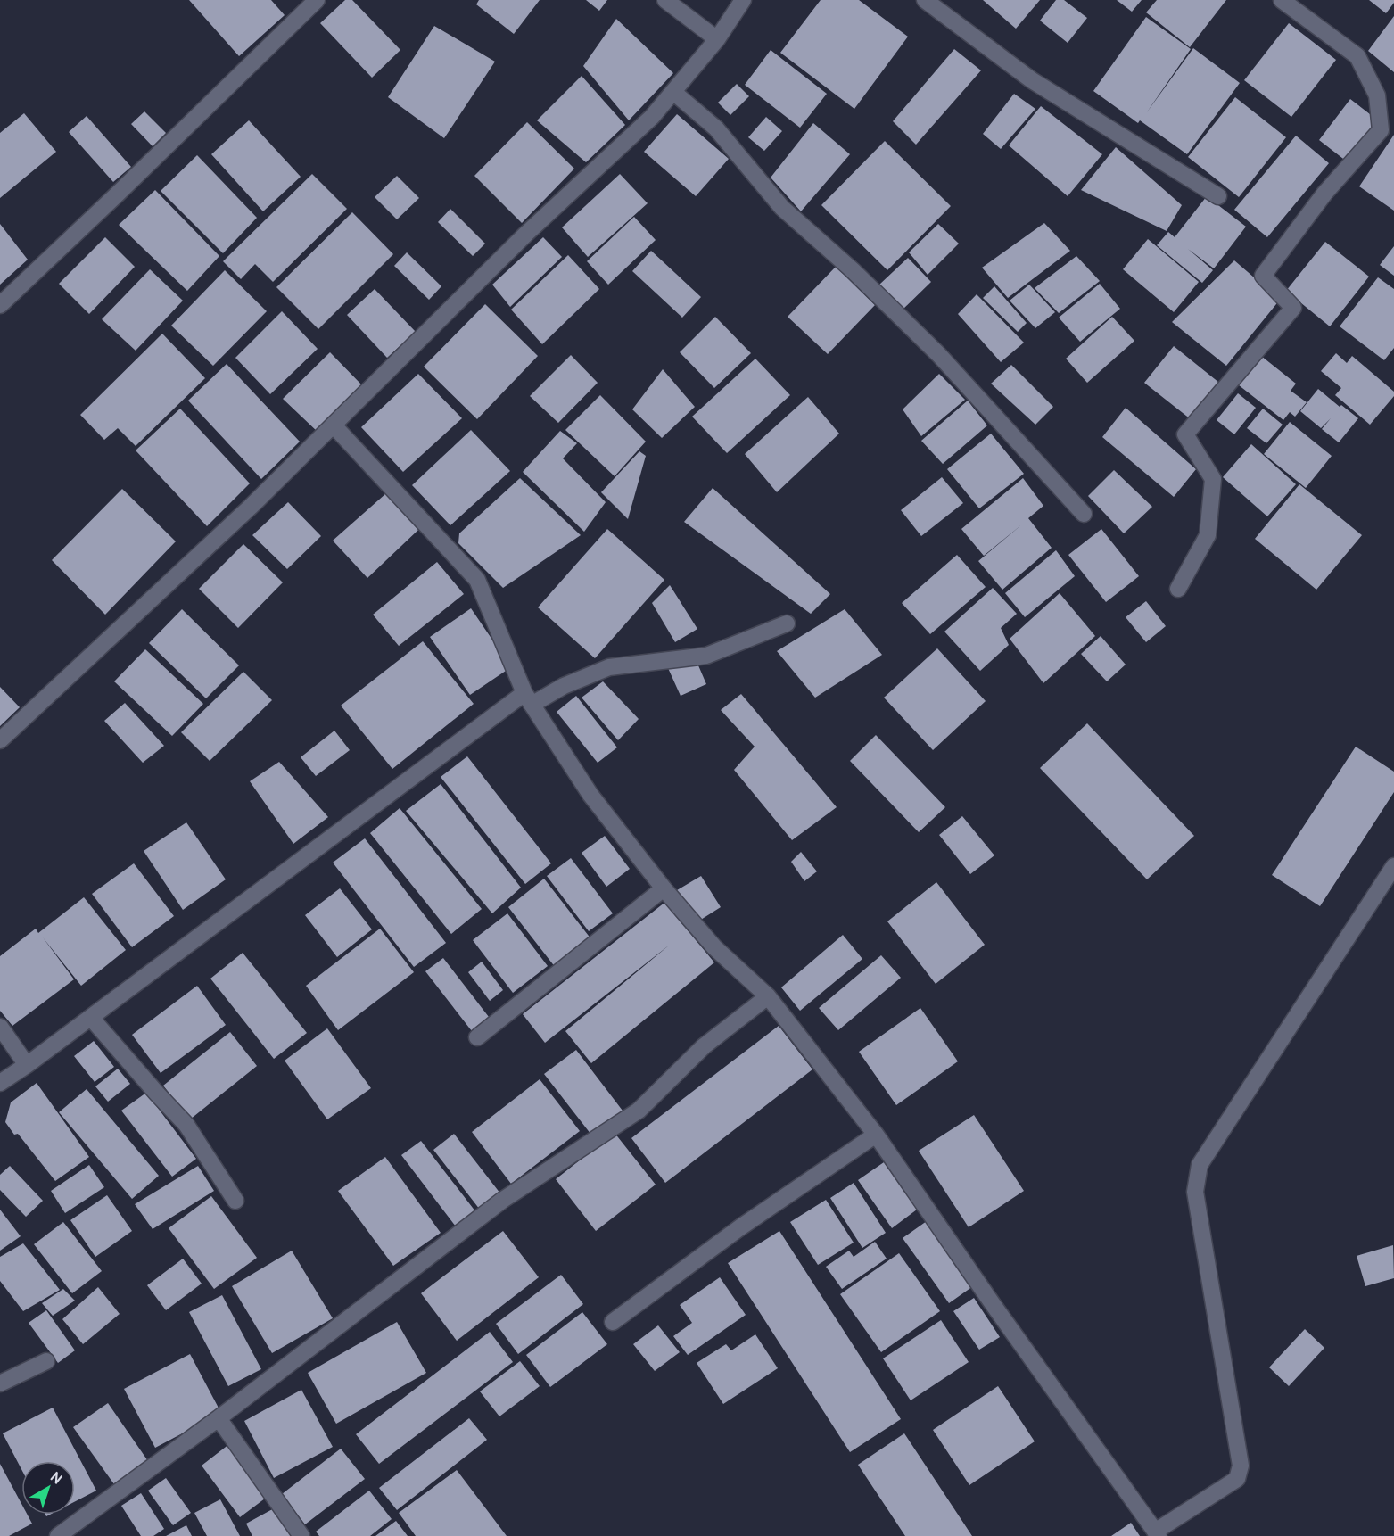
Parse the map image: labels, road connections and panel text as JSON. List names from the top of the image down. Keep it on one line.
{"north":"top right"}
